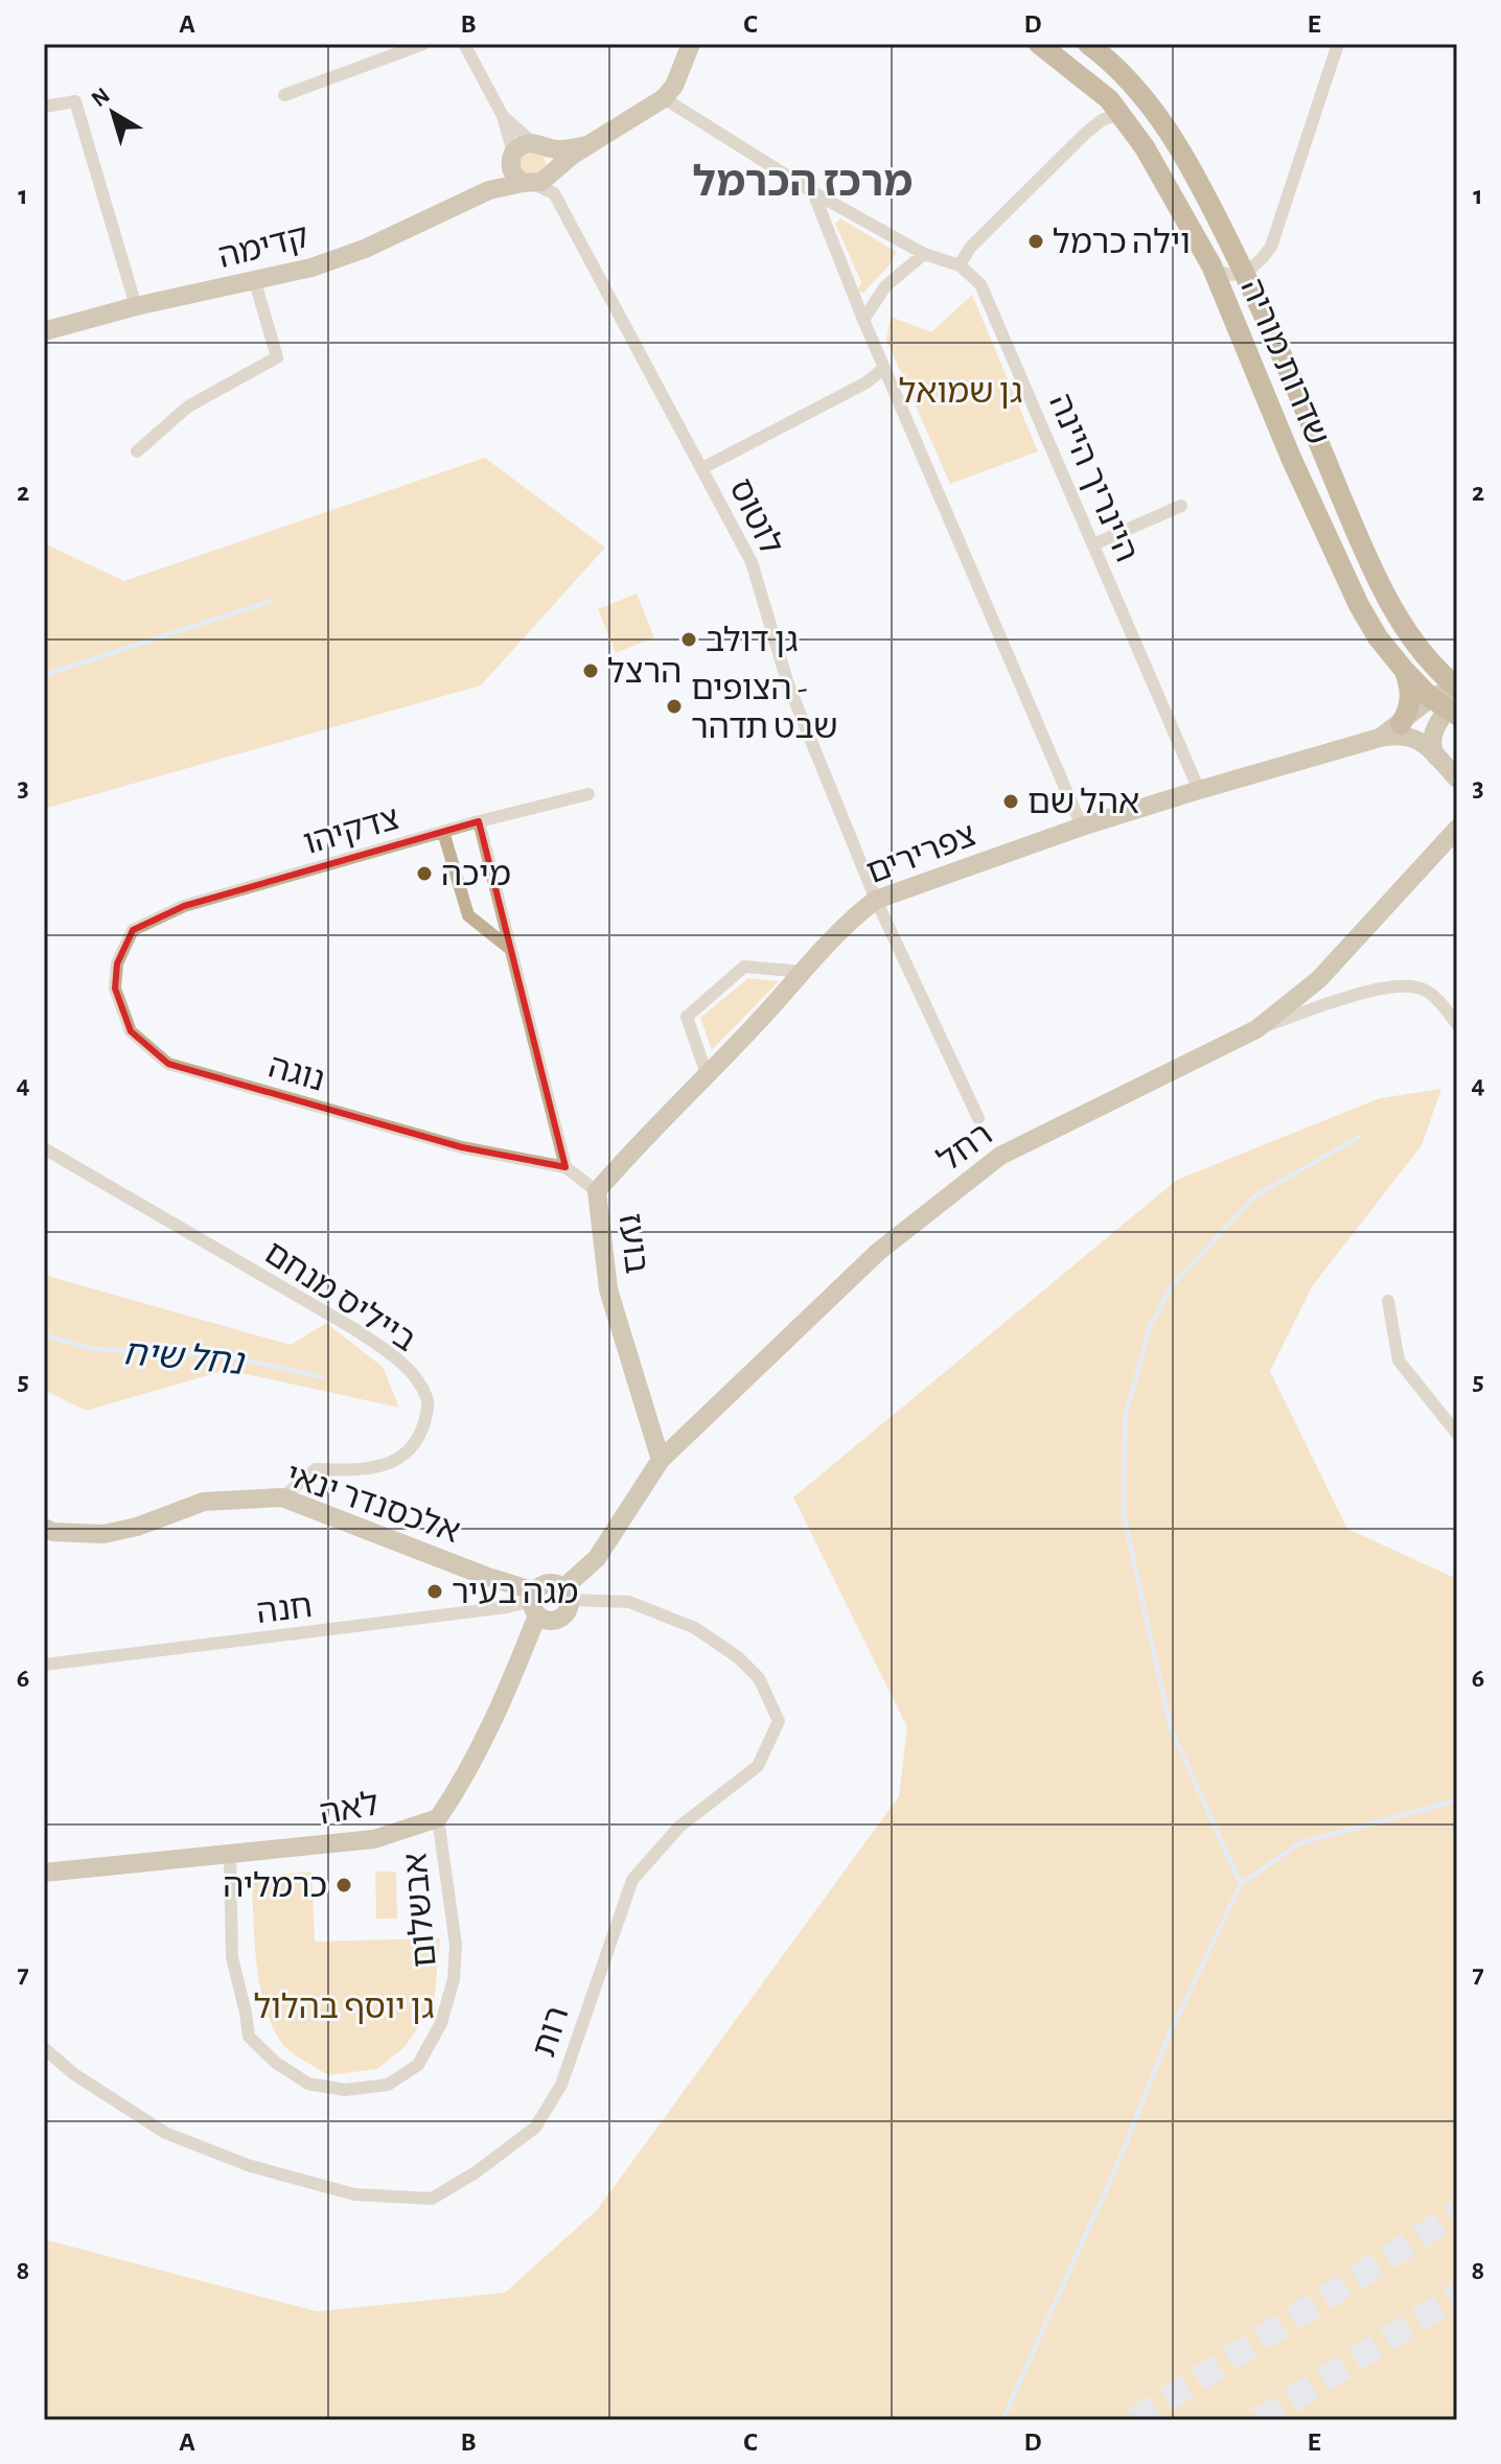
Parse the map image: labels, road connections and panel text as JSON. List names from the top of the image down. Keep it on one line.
{"streets":{"main road":["שדרות מוריה"],"street":["קדימה","היינריך היינה","לוטוס","צדקיהו","צפרירים","נוגה","רחל","בועז","בייליס מנחם","אלכסנדר ינאי","חנה","לאה","אבשלום","רות"]},"crossings":[["קדימה","לוטוס"],["שדרות מוריה","צפרירים"],["היינריך היינה","צפרירים"],["לוטוס","צפרירים"],["צדקיהו","נוגה"],["צפרירים","בועז"],["נוגה","בועז"],["רחל","בועז"],["רחל","אלכסנדר ינאי"],["רחל","חנה"],["רחל","רות"],["בייליס מנחם","אלכסנדר ינאי"],["אלכסנדר ינאי","חנה"],["אלכסנדר ינאי","רות"],["חנה","רות"],["לאה","אבשלום"]],"districts":["מרכז הכרמל"],"water":["נחל שיח"],"parks":["גן שמואל","גן יוסף בהלול"],"places":["וילה כרמל","גן דולב","הרצל","הצופים - שבט תדהר","אהל שם","מיכה","מגה בעיר","כרמליה"],"north":"top left","grid":{"columns":["A","B","C","D","E"],"rows":["1","2","3","4","5","6","7","8"]}}
